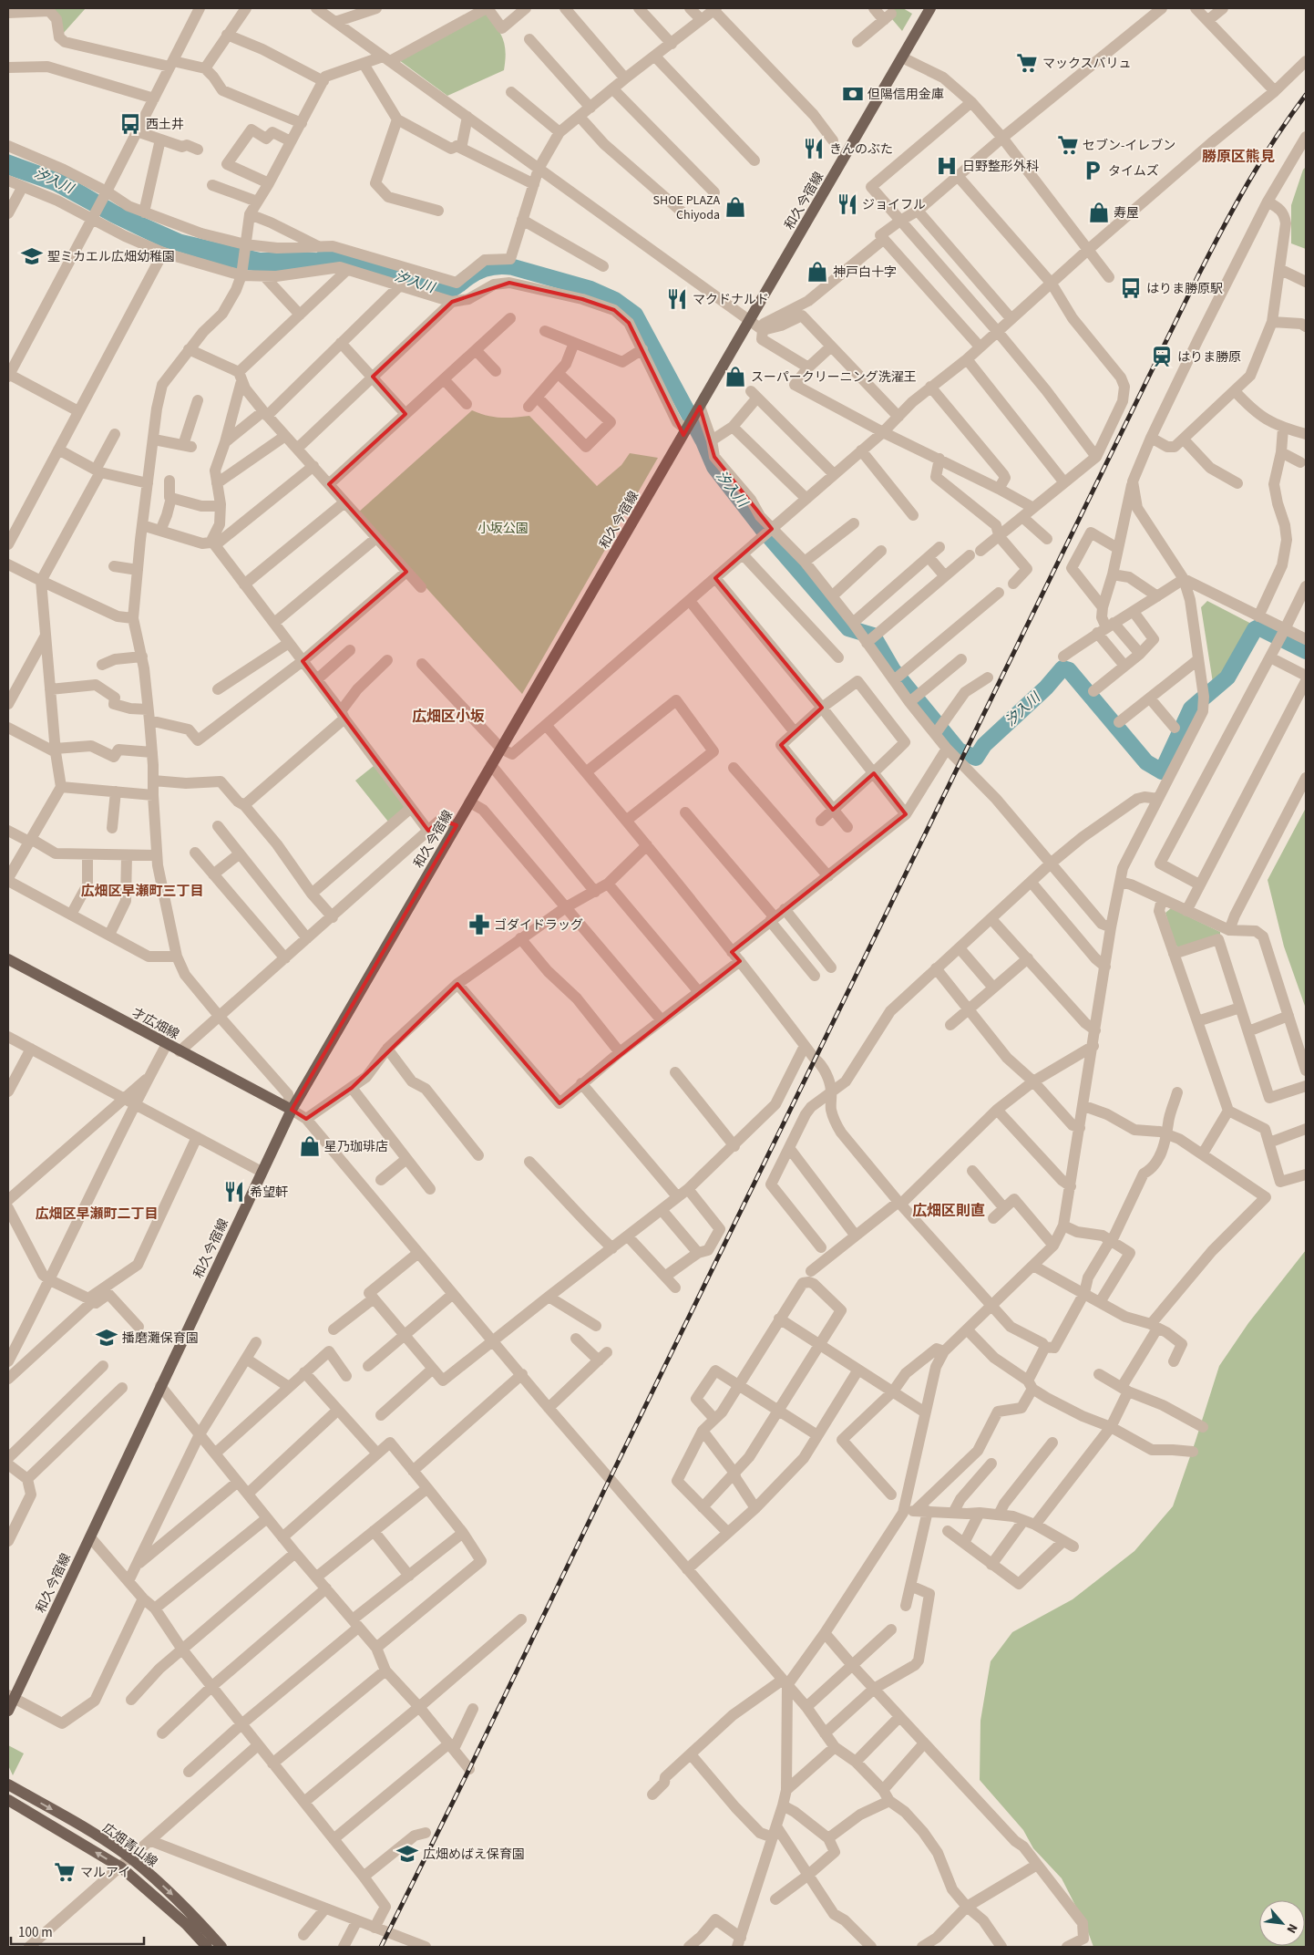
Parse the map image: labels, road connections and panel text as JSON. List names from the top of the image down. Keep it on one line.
{"streets":{"main road":["和久今宿線","才広畑線","広畑青山線"]},"crossings":[["和久今宿線","才広畑線"]],"districts":["勝原区熊見","広畑区小坂","広畑区早瀬町三丁目","広畑区則直","広畑区早瀬町二丁目"],"water":["汐入川"],"parks":["小坂公園"],"places":{"supermarket":["マックスバリュ","セブン-イレブン","マルアイ"],"bank":["但陽信用金庫"],"bus stop":["西土井","はりま勝原駅"],"restaurant":["きんのぶた","ジョイフル","マクドナルド","希望軒"],"hospital":["日野整形外科"],"parking":["タイムズ"],"shop":["SHOE PLAZA Chiyoda","寿屋","神戸白十字","スーパークリーニング洗濯王","星乃珈琲店"],"school or university":["聖ミカエル広畑幼稚園","播磨灘保育園","広畑めばえ保育園"],"station":["はりま勝原"],"pharmacy":["ゴダイドラッグ"]},"scale_bar":"100 m","north":"bottom right"}
